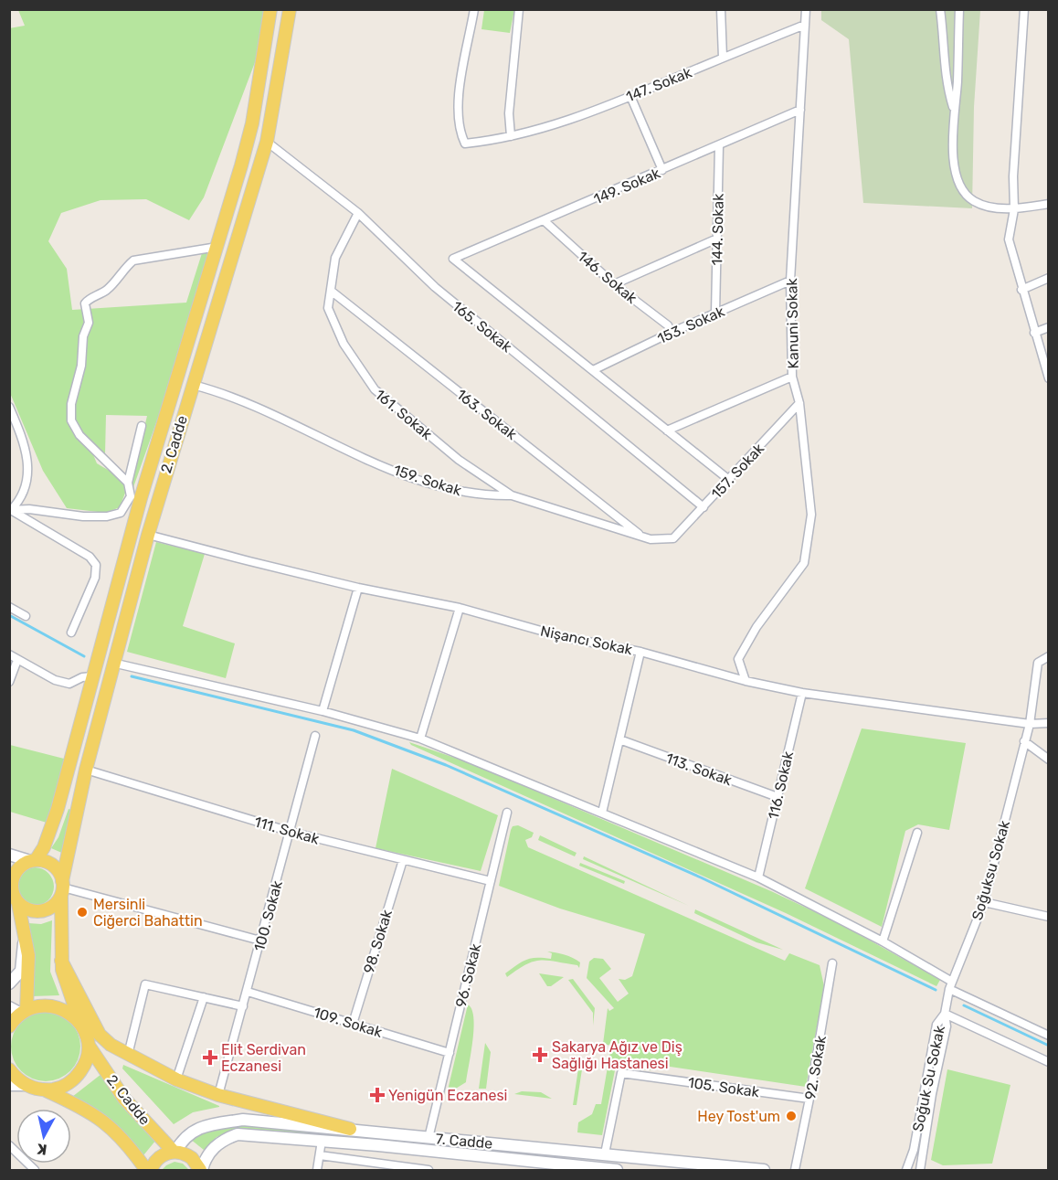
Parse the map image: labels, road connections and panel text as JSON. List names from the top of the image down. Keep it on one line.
{"streets":{"main road":["2. Cadde","7. Cadde"],"street":["147. Sokak","149. Sokak","144. Sokak","146. Sokak","Kanuni Sokak","153. Sokak","165. Sokak","161. Sokak","163. Sokak","157. Sokak","159. Sokak","Nişancı Sokak","113. Sokak","116. Sokak","111. Sokak","Soğuksu Sokak","100. Sokak","98. Sokak","96. Sokak","109. Sokak","92. Sokak","Soğuk Su Sokak","105. Sokak"]},"crossings":[["147. Sokak","Kanuni Sokak"],["149. Sokak","144. Sokak"],["149. Sokak","146. Sokak"],["149. Sokak","Kanuni Sokak"],["149. Sokak","153. Sokak"],["144. Sokak","153. Sokak"],["146. Sokak","153. Sokak"],["Kanuni Sokak","153. Sokak"],["Kanuni Sokak","157. Sokak"],["Kanuni Sokak","Nişancı Sokak"],["165. Sokak","161. Sokak"],["165. Sokak","2. Cadde"],["165. Sokak","157. Sokak"],["161. Sokak","163. Sokak"],["161. Sokak","159. Sokak"],["163. Sokak","159. Sokak"],["2. Cadde","159. Sokak"],["2. Cadde","Nişancı Sokak"],["2. Cadde","111. Sokak"],["2. Cadde","7. Cadde"],["157. Sokak","159. Sokak"],["Nişancı Sokak","116. Sokak"],["Nişancı Sokak","Soğuksu Sokak"],["113. Sokak","116. Sokak"],["111. Sokak","100. Sokak"],["111. Sokak","98. Sokak"],["111. Sokak","96. Sokak"],["Soğuksu Sokak","Soğuk Su Sokak"],["100. Sokak","109. Sokak"],["98. Sokak","109. Sokak"],["96. Sokak","109. Sokak"],["96. Sokak","7. Cadde"],["92. Sokak","105. Sokak"],["105. Sokak","7. Cadde"]],"places":{"other":["Mersinli Ciğerci Bahattin","Hey Tost'um"],"health":["Sakarya Ağız ve Diş Sağlığı Hastanesi","Elit Serdivan Eczanesi","Yenigün Eczanesi"]},"north":"bottom"}
